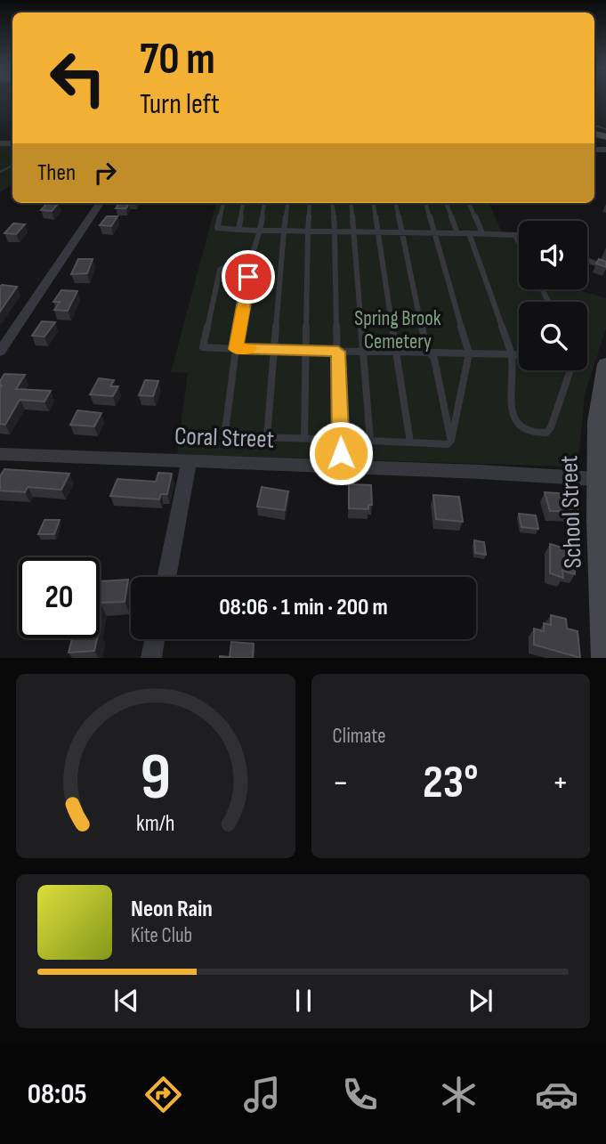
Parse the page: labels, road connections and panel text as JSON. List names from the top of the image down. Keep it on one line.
{"streets":{"main road":["School Street"],"street":["Coral Street"]},"crossings":[["Coral Street","School Street"]],"parks":["Spring Brook Cemetery"],"page":{"turn":["70 m","Turn left"],"then":"Then","limit":"20","trip":"08:06 · 1 min · 200 m","tile":"Climate","heat":["−","23°","+"],"song":["Neon Rain","Kite Club"],"tabs":"08:05","gauge":["9","km/h"]}}
